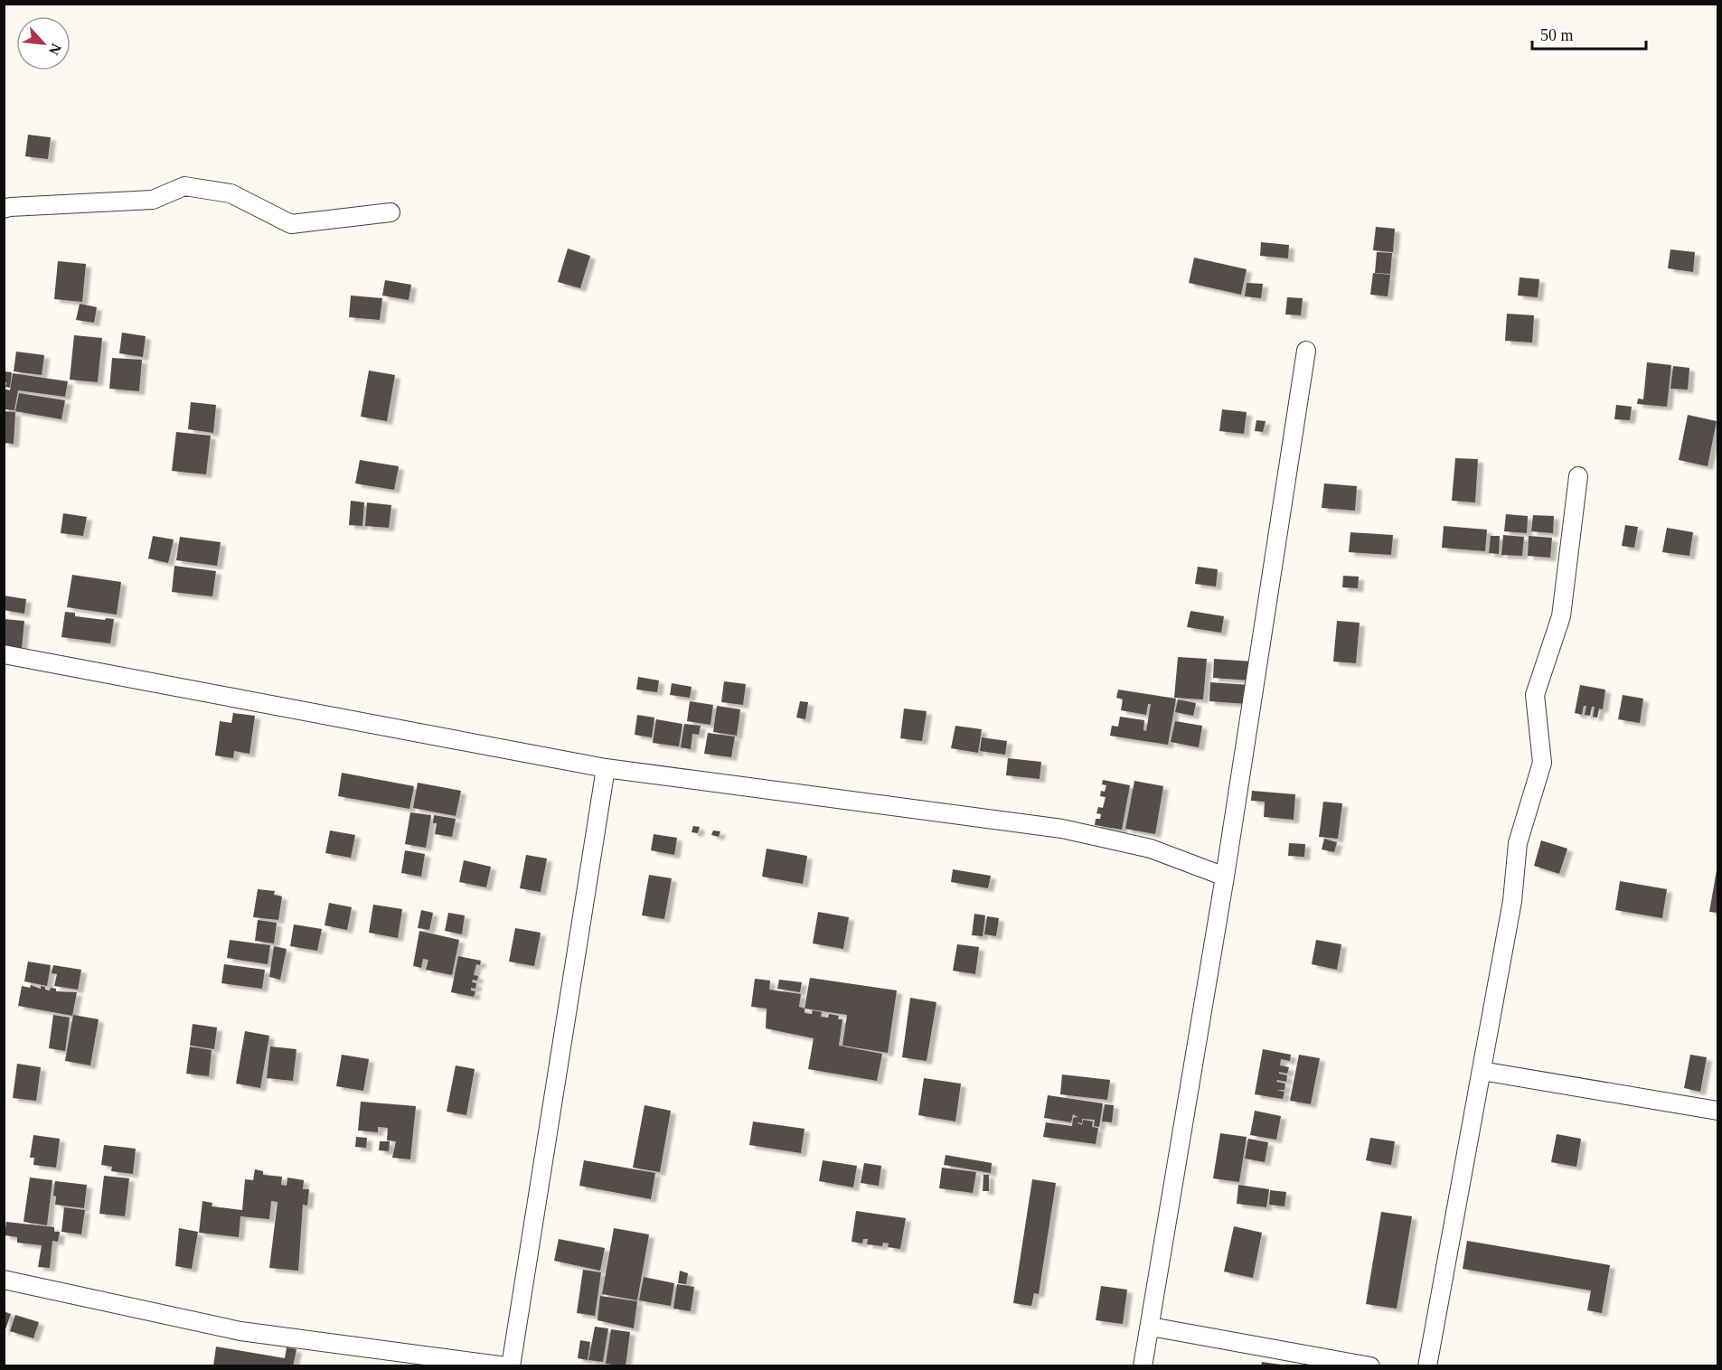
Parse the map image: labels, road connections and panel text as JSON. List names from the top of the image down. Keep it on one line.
{"scale_bar":"50 m","north":"bottom right"}
